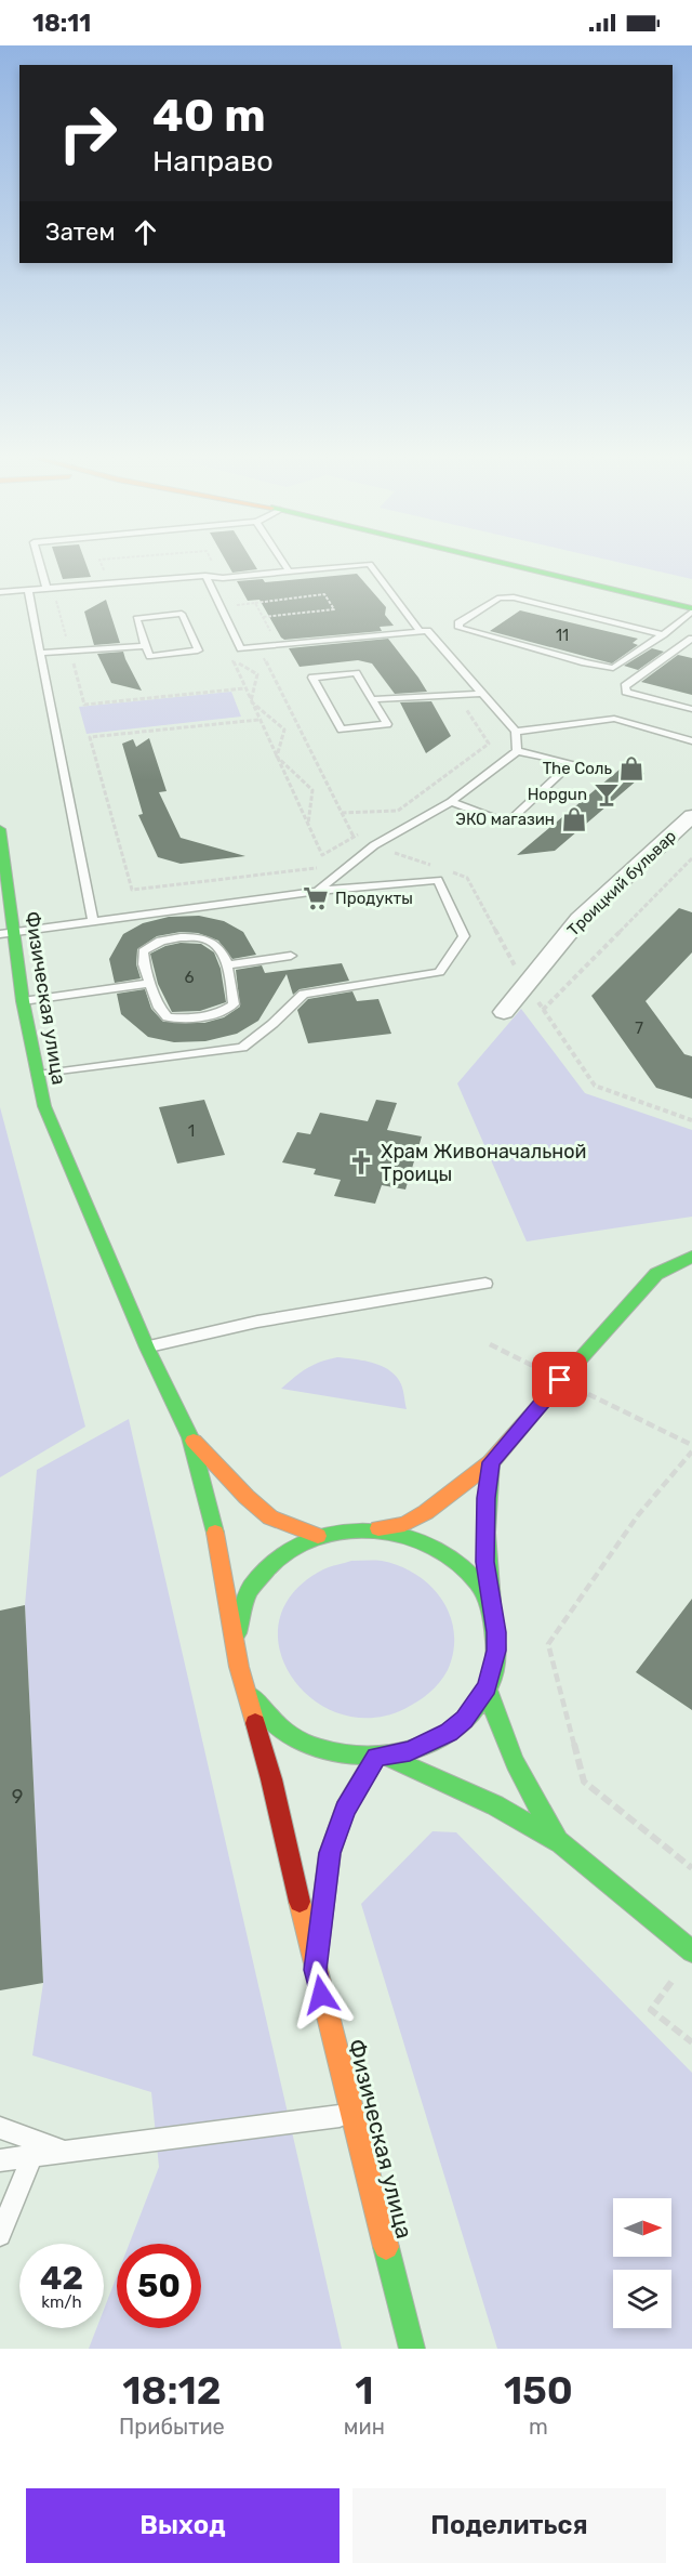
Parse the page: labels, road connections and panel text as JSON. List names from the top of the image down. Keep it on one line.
{"streets":{"street":["Троицкий бульвар","Физическая улица"]},"places":{"shop":["The Соль","ЭКО магазин"],"bar":["Hopgun"],"supermarket":["Продукты"],"church":["Храм Живоначальной Троицы"]},"house_numbers":["11","6","7","1","9"],"north":"right","page":{"status":"18:11","turn":["40 m","Направо"],"then":"Затем","speed":"42 km/h","limit":"50","eta":["18:12","Прибытие","1","мин","150","m"],"buttons":["Выход","Поделиться"]}}
